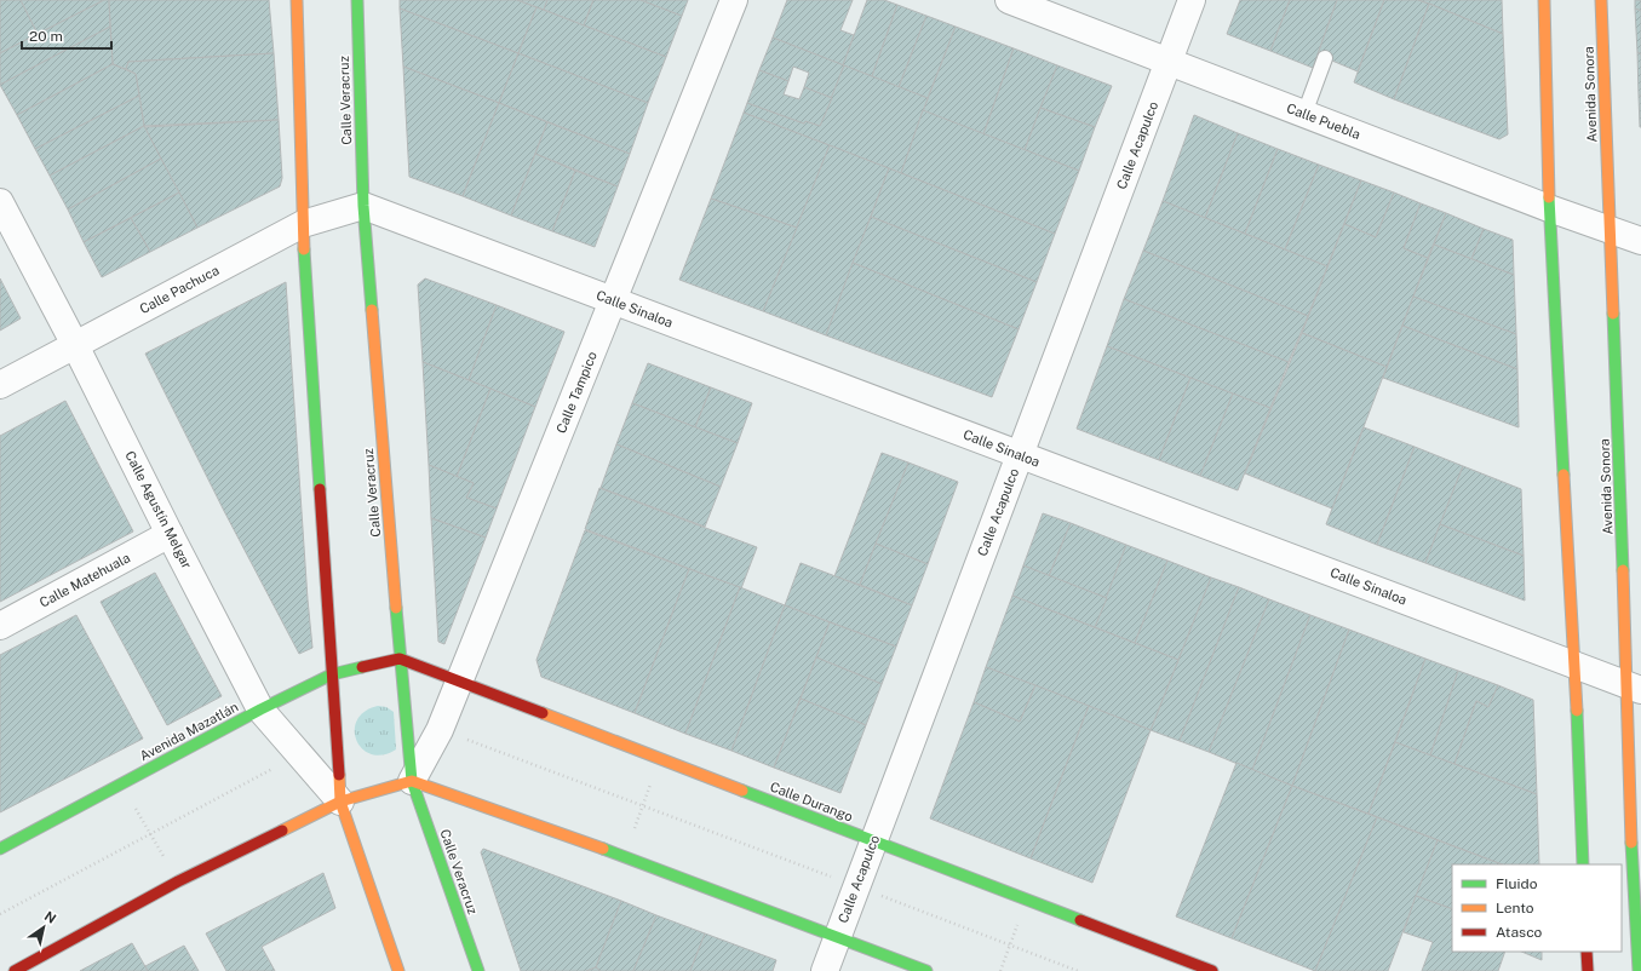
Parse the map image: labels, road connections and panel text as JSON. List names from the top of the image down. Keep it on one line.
{"streets":{"main road":["Avenida Sonora","Calle Veracruz","Avenida Mazatlán","Calle Durango"],"street":["Calle Puebla","Calle Acapulco","Calle Pachuca","Calle Sinaloa","Calle Tampico","Calle Agustín Melgar","Calle Matehuala"]},"crossings":[["Avenida Sonora","Calle Puebla"],["Avenida Sonora","Calle Sinaloa"],["Calle Veracruz","Calle Pachuca"],["Calle Veracruz","Calle Sinaloa"],["Calle Veracruz","Calle Tampico"],["Calle Veracruz","Avenida Mazatlán"],["Calle Veracruz","Calle Durango"],["Calle Puebla","Calle Acapulco"],["Calle Acapulco","Calle Sinaloa"],["Calle Acapulco","Calle Durango"],["Calle Pachuca","Calle Sinaloa"],["Calle Pachuca","Calle Agustín Melgar"],["Calle Sinaloa","Calle Tampico"],["Calle Tampico","Calle Durango"],["Calle Agustín Melgar","Calle Matehuala"],["Calle Agustín Melgar","Avenida Mazatlán"],["Avenida Mazatlán","Calle Durango"]],"legend":["Fluido","Lento","Atasco"],"scale_bar":"20 m","north":"top right"}
